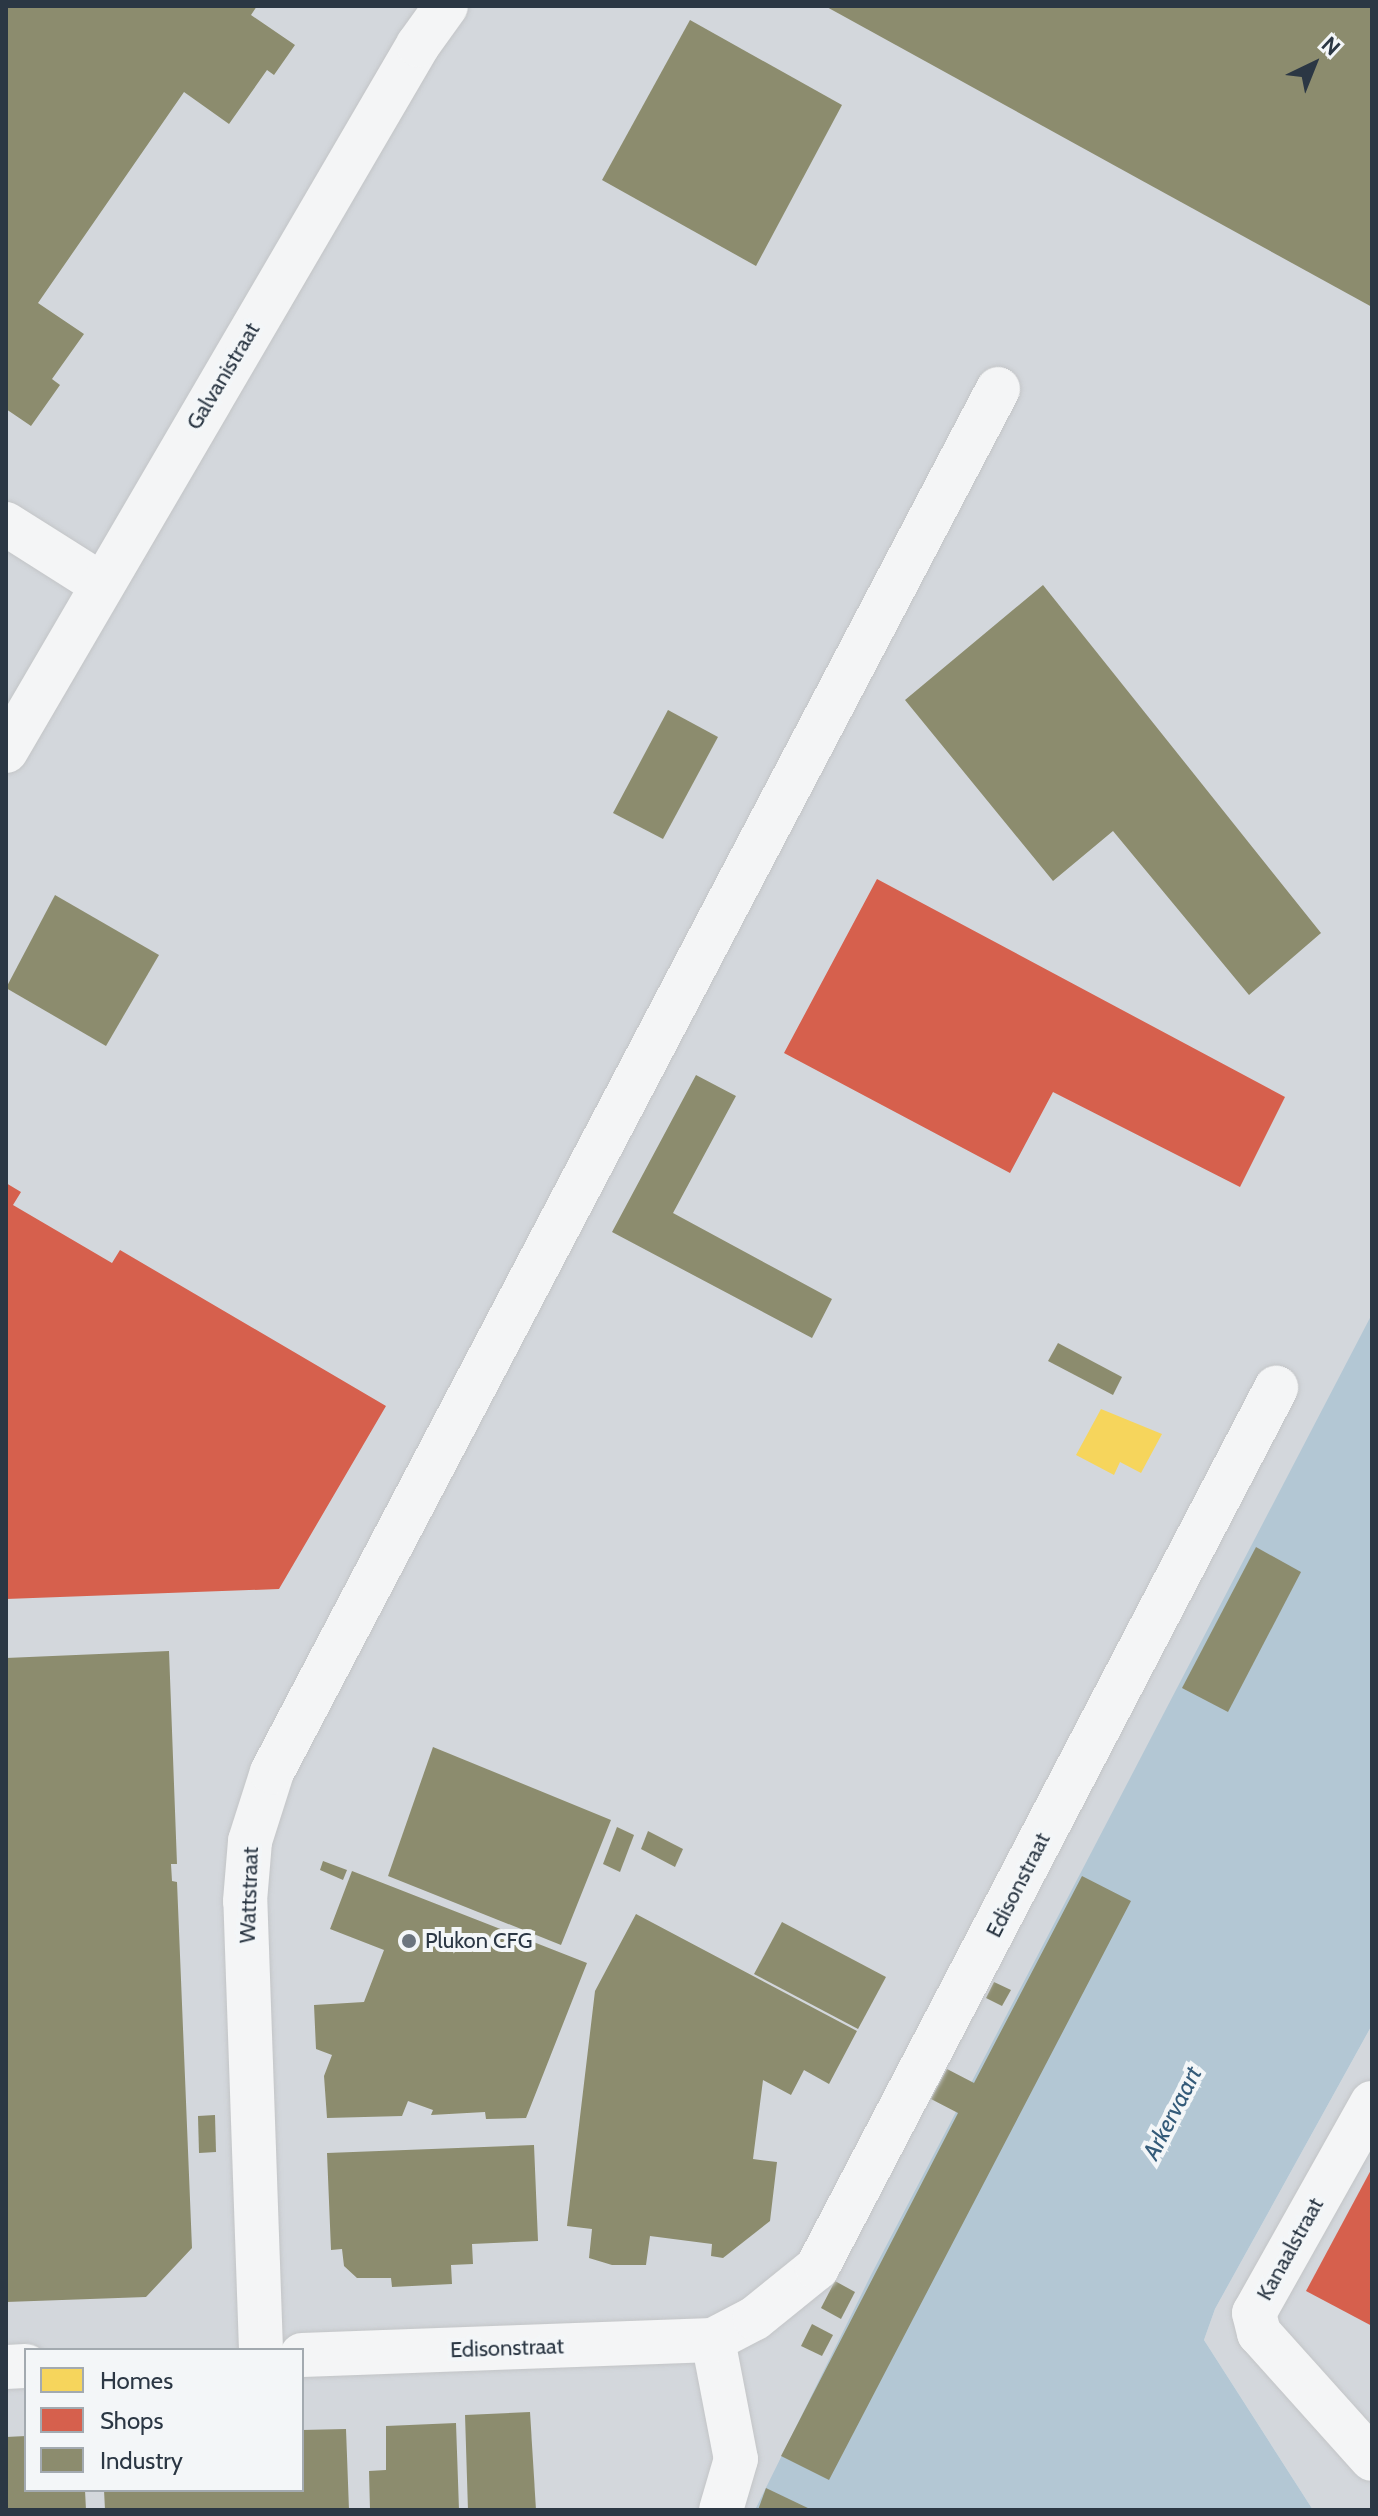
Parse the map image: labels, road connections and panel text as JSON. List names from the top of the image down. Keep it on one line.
{"streets":{"street":["Galvanistraat","Edisonstraat","Wattstraat","Kanaalstraat"]},"water":["Arkervaart"],"places":["Plukon CFG"],"legend":["Homes","Shops","Industry"],"north":"top right"}
